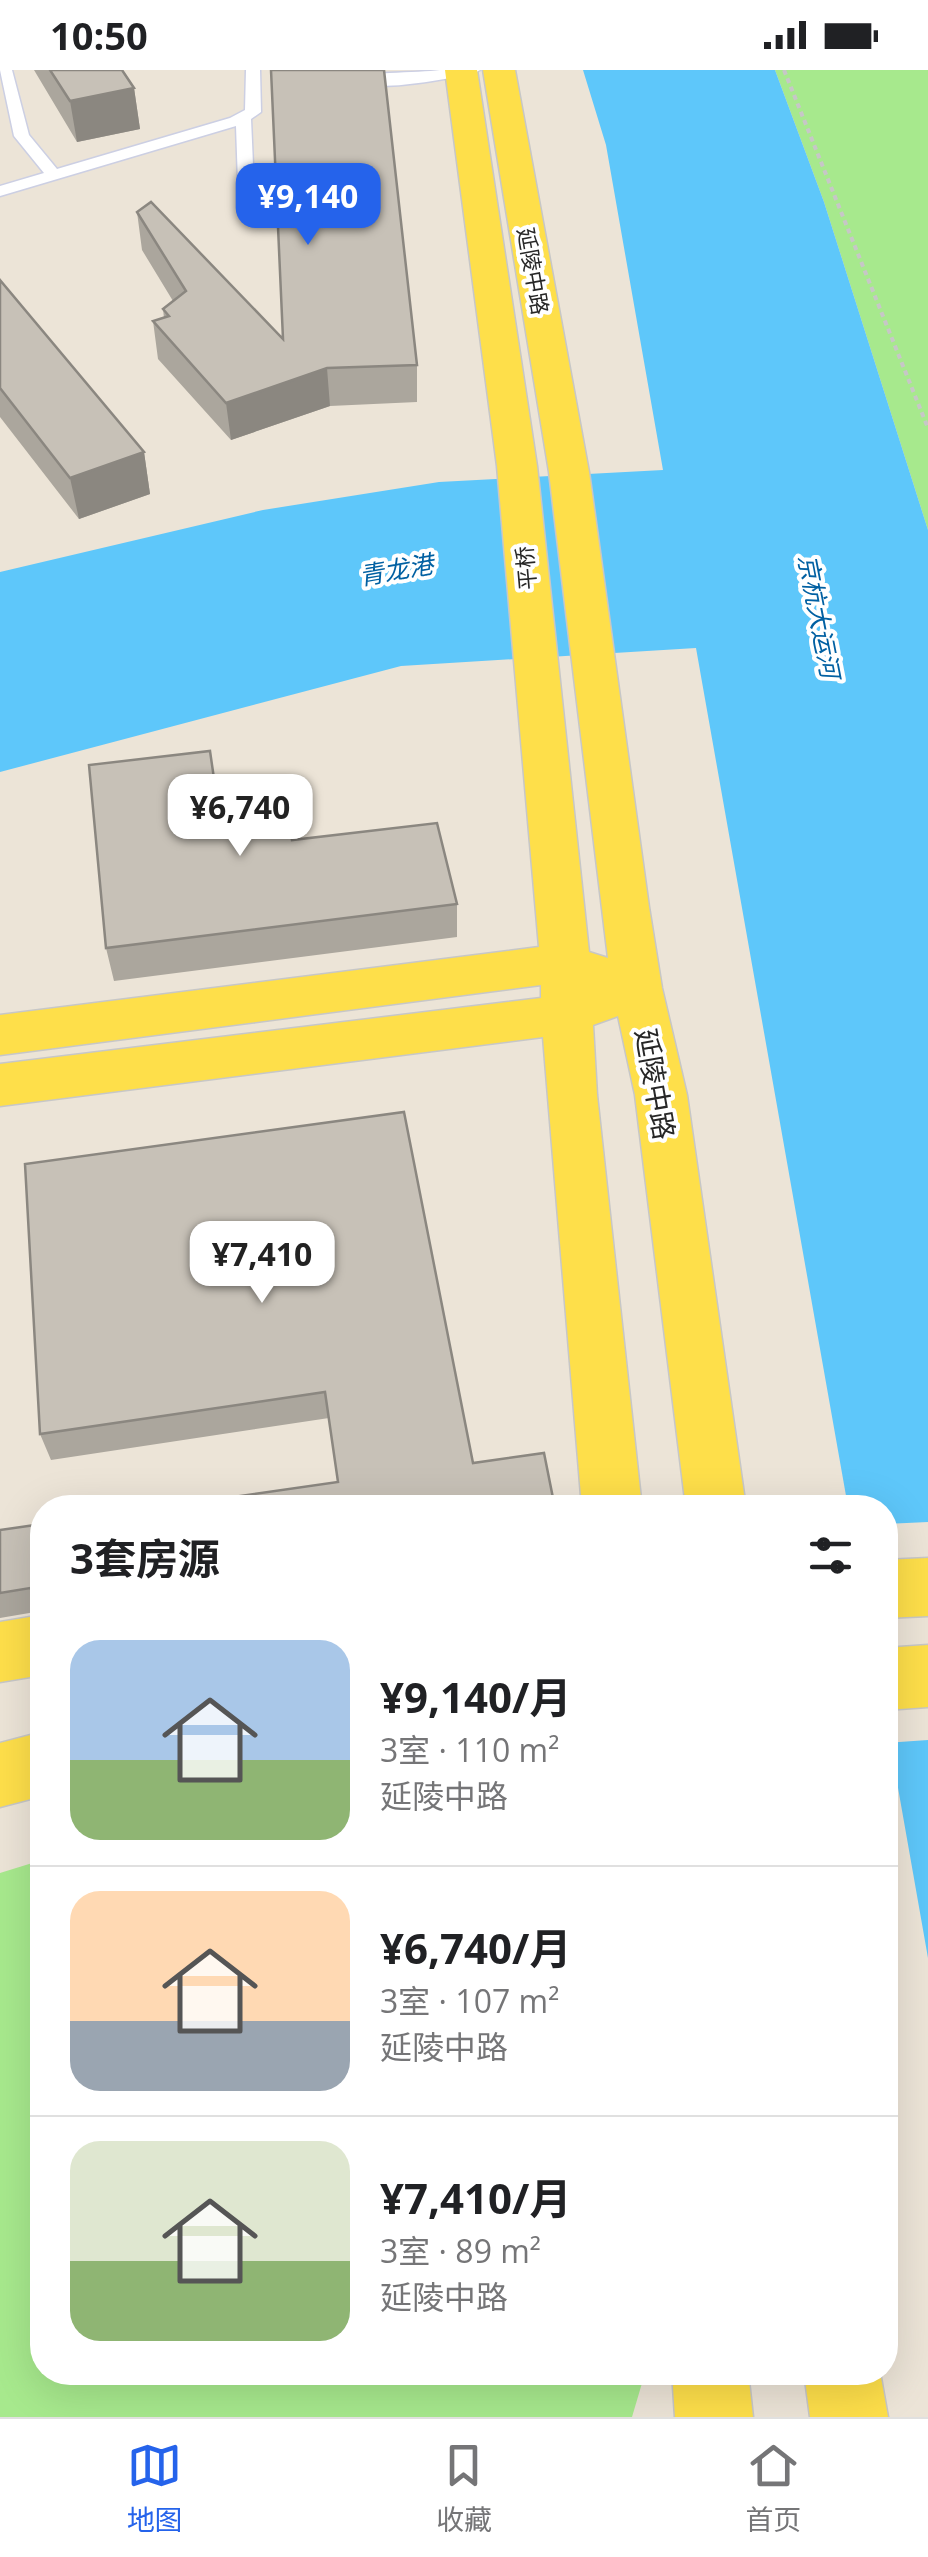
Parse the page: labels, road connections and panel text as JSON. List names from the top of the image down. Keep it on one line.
{"streets":{"main road":["延陵中路","平桥"]},"crossings":[["延陵中路","平桥"]],"water":["青龙港","京杭大运河"],"page":{"status":"10:50","price":["¥9,140","¥6,740","¥7,410"],"heading":"3套房源","list":[{"name":"¥9,140/月","note":"3室 · 110 m² · 延陵中路"},{"name":"¥6,740/月","note":"3室 · 107 m² · 延陵中路"},{"name":"¥7,410/月","note":"3室 · 89 m² · 延陵中路"}],"tabs":["地图","收藏","首页"]}}
